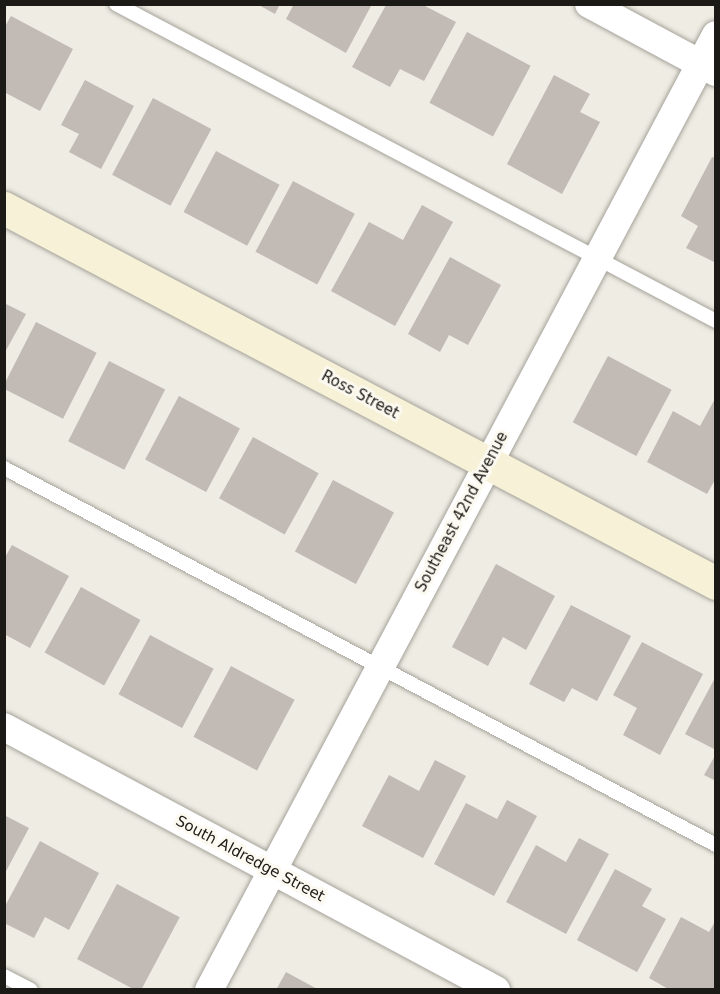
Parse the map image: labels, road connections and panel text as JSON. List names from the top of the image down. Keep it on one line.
{"streets":{"street":["Ross Street","Southeast 42nd Avenue","South Aldredge Street"]},"crossings":[["Ross Street","Southeast 42nd Avenue"],["Southeast 42nd Avenue","South Aldredge Street"]]}
